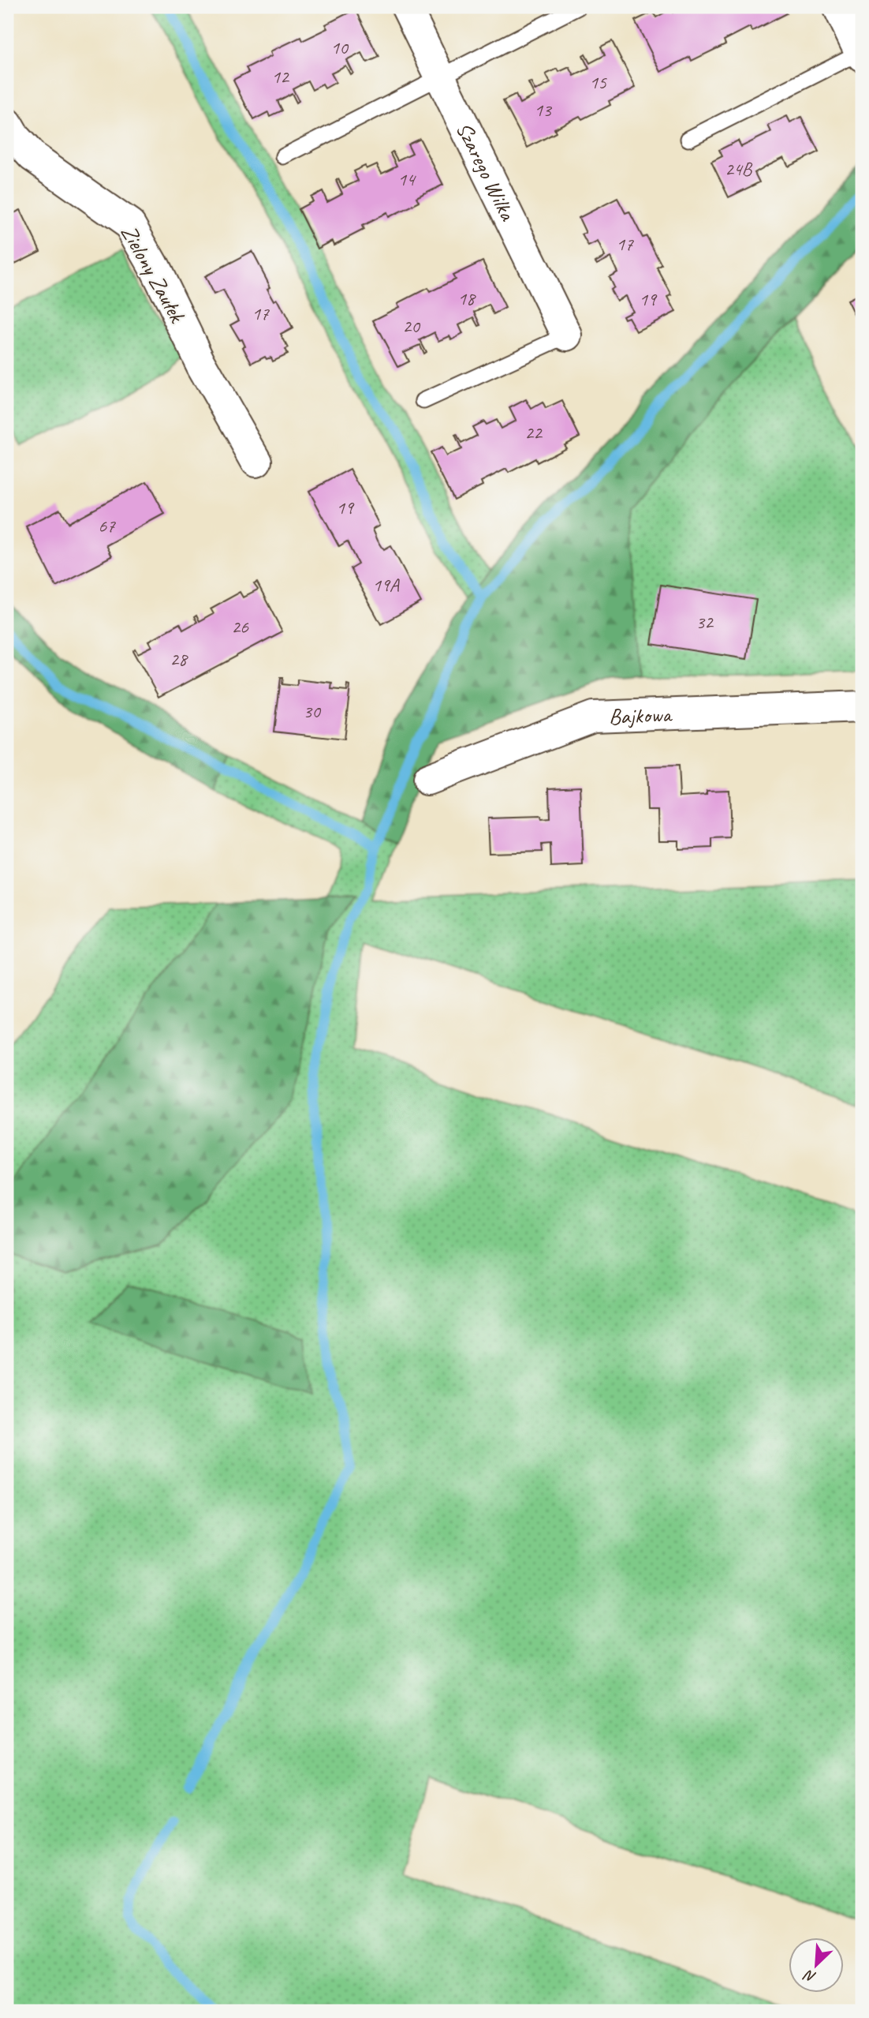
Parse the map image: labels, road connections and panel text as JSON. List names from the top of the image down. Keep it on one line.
{"streets":{"street":["Szarego Wilka","Zielony Zaułek","Bajkowa"]},"house_numbers":["10","12","15","13","24B","14","17","18","19","17","20","22","19","67","19A","32","26","28","30"],"north":"bottom left"}
